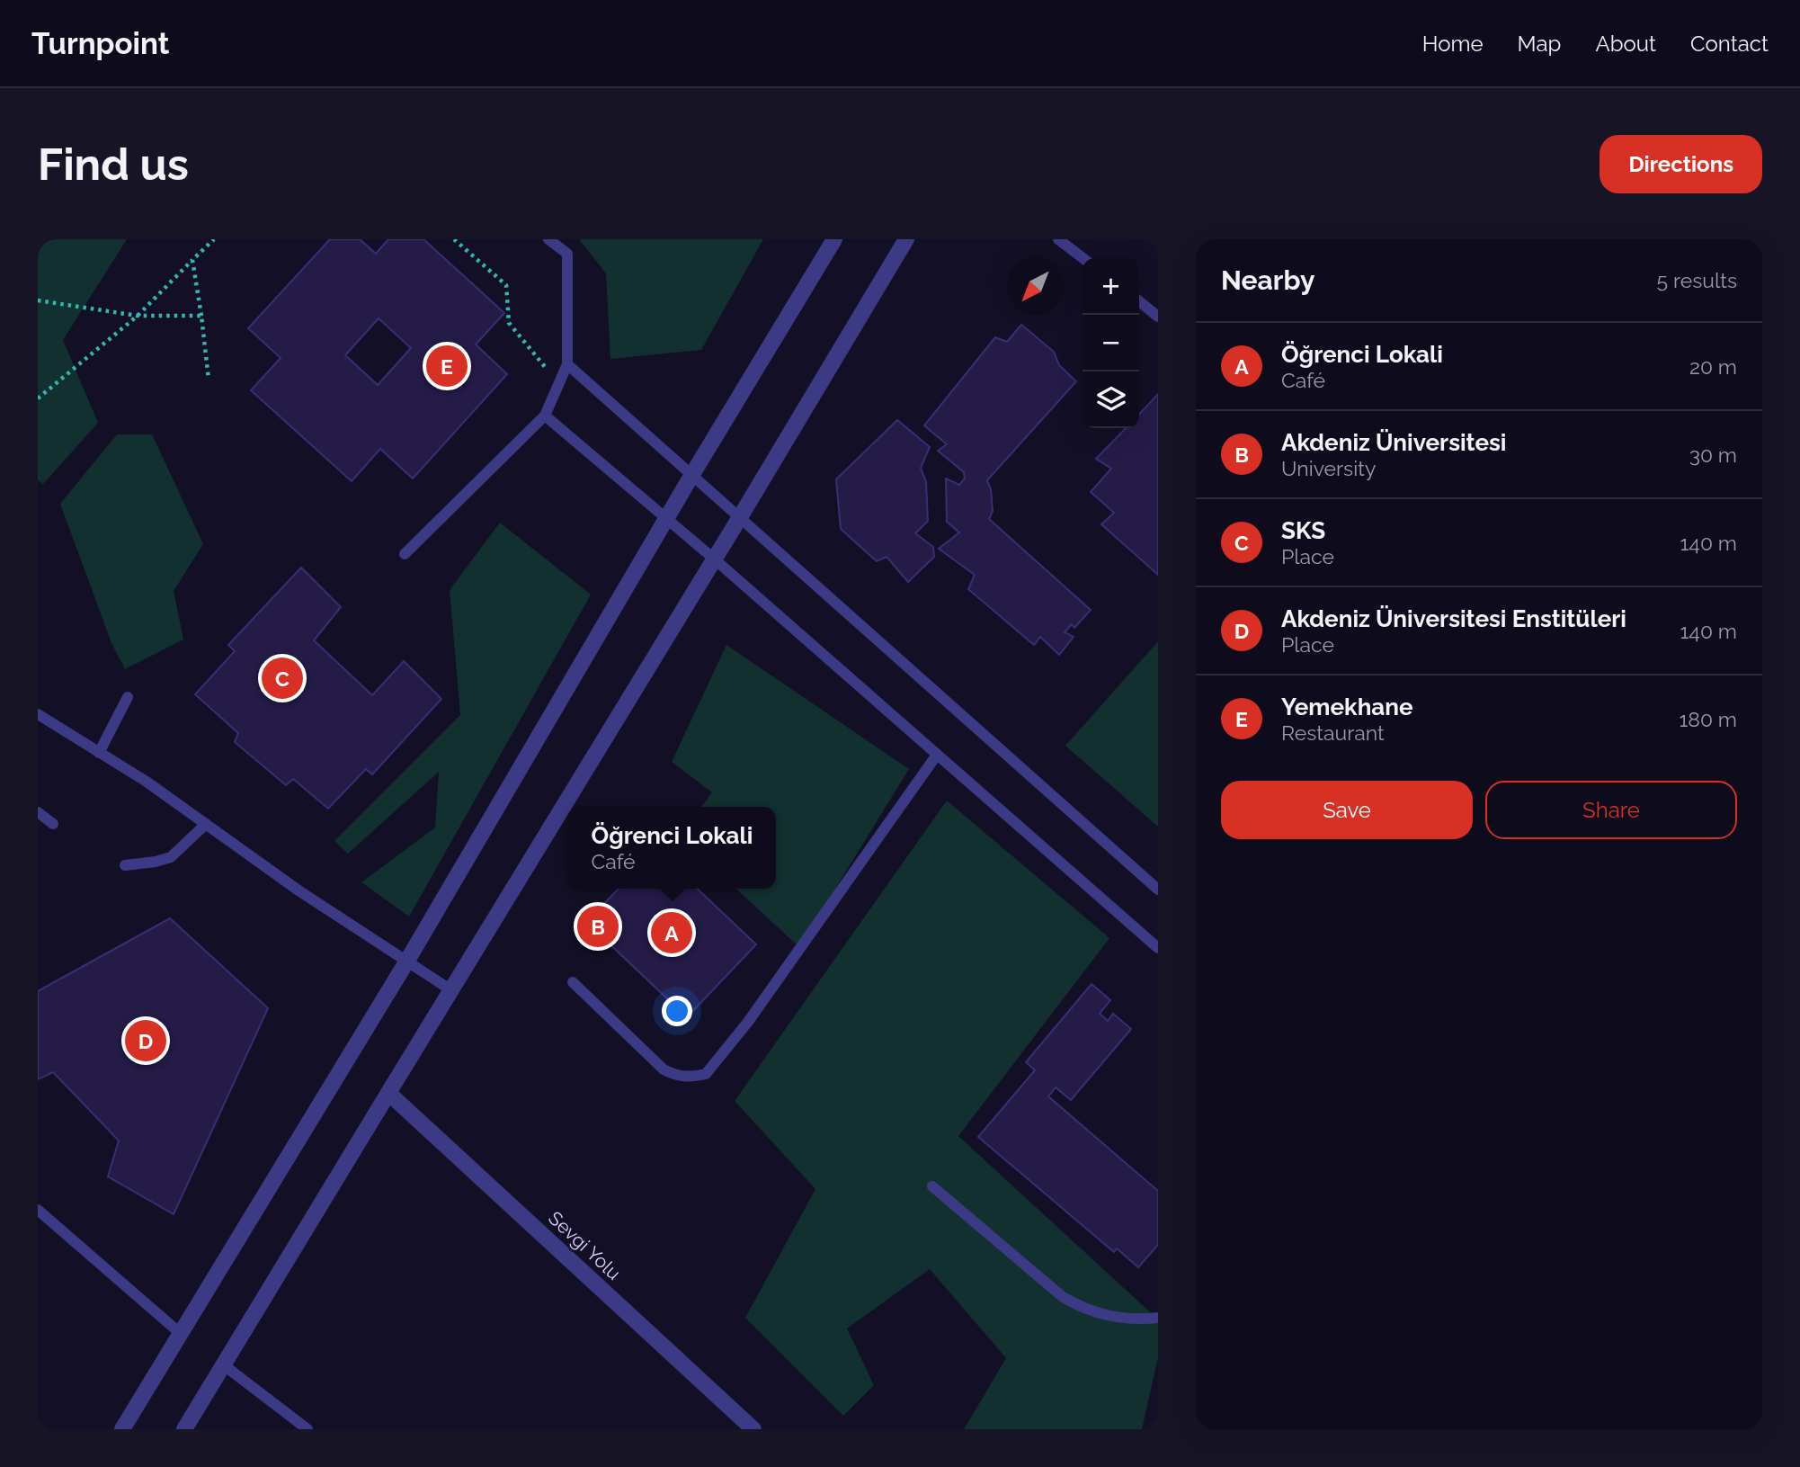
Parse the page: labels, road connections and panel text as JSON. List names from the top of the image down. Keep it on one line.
{"streets":{"street":["Sevgi Yolu"]},"north":"bottom left","page":{"header":"Turnpoint","nav":["Home","Map","About","Contact"],"buttons":["Directions",["Save","Share"]],"title":"Find us","heading":["Nearby","5 results"],"map_buttons":["+","−"],"list":[{"mark":"A","name":"Öğrenci Lokali","note":"Café","value":"20 m"},{"mark":"B","name":"Akdeniz Üniversitesi","note":"University","value":"30 m"},{"mark":"C","name":"SKS","note":"Place","value":"140 m"},{"mark":"D","name":"Akdeniz Üniversitesi Enstitüleri","note":"Place","value":"140 m"},{"mark":"E","name":"Yemekhane","note":"Restaurant","value":"180 m"}],"pins":["E","C","B","A","D"],"popup":["Öğrenci Lokali","Café"]}}
